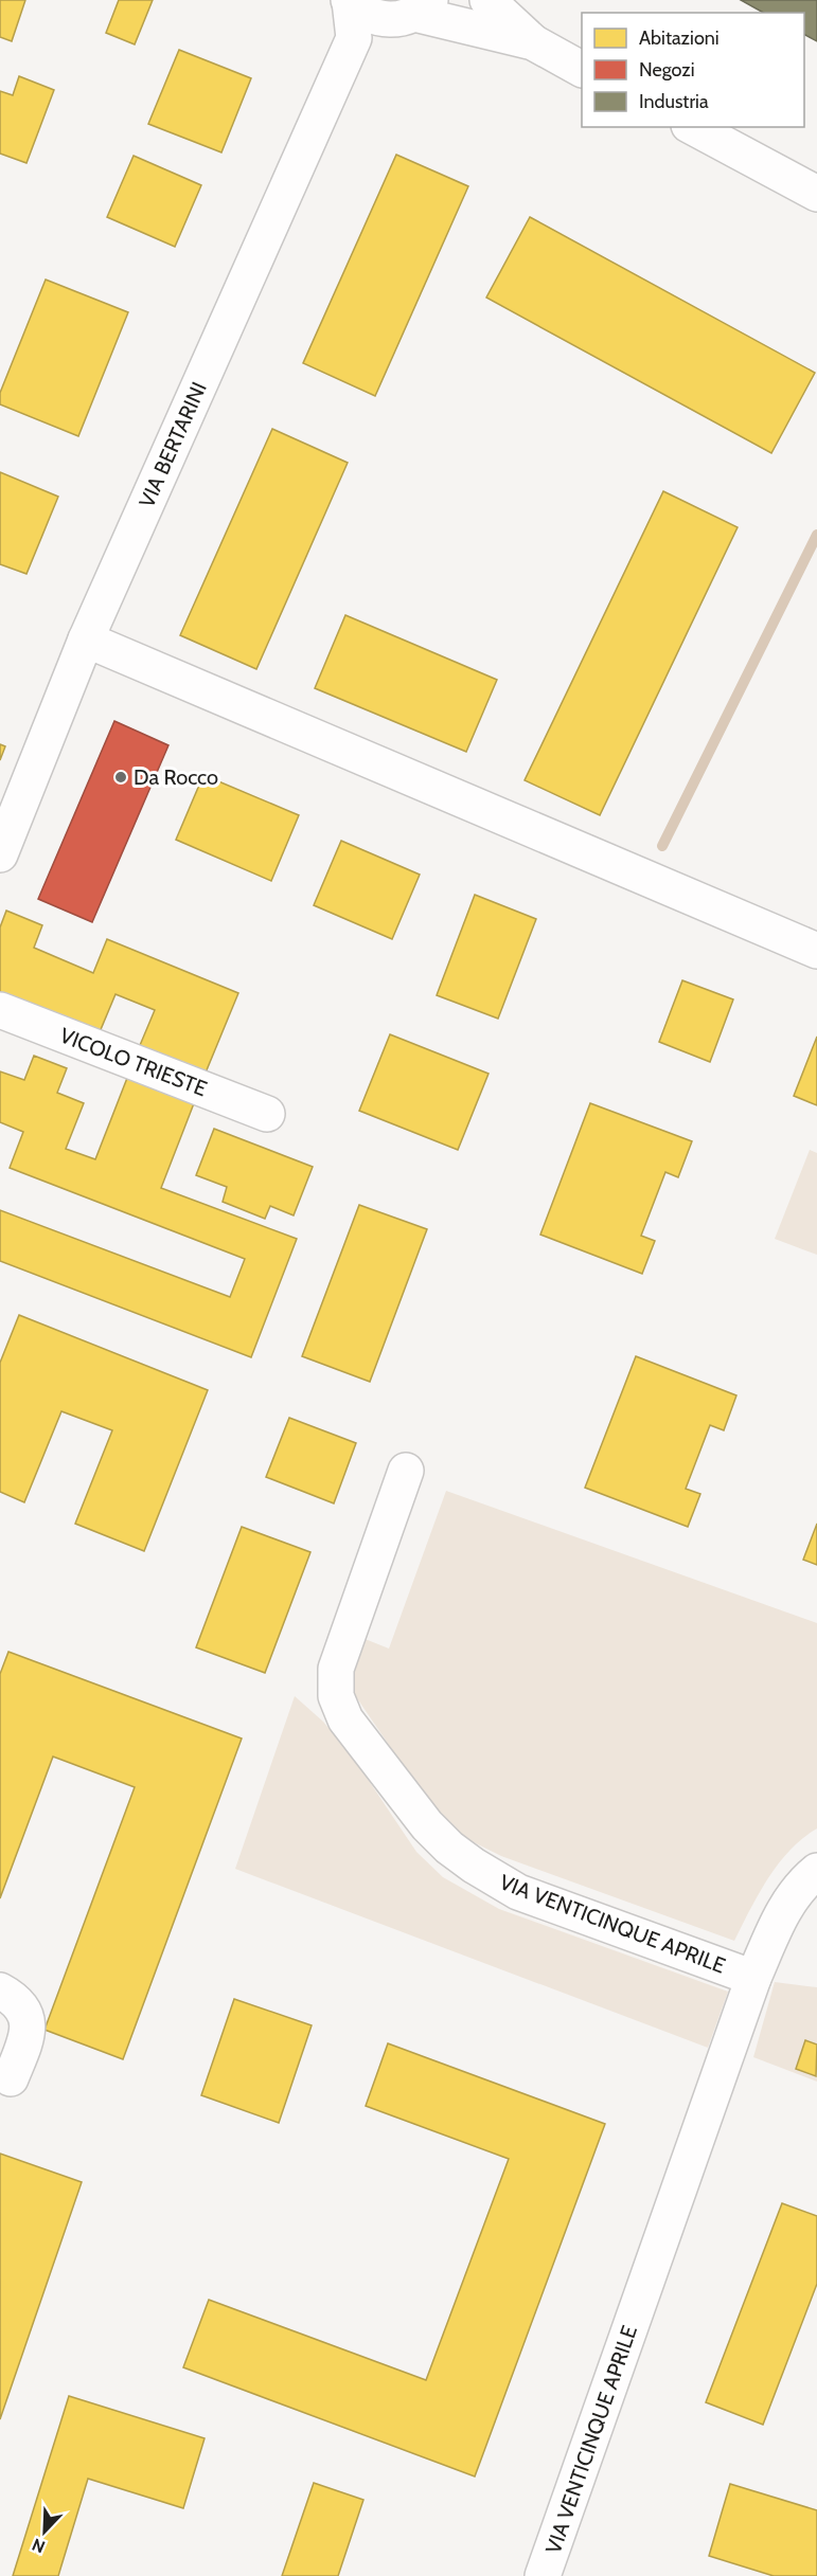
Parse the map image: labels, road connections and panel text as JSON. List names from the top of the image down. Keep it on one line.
{"streets":{"street":["VIA BERTARINI","VICOLO TRIESTE","VIA VENTICINQUE APRILE"]},"places":["Da Rocco"],"legend":["Abitazioni","Negozi","Industria"],"north":"bottom left"}
